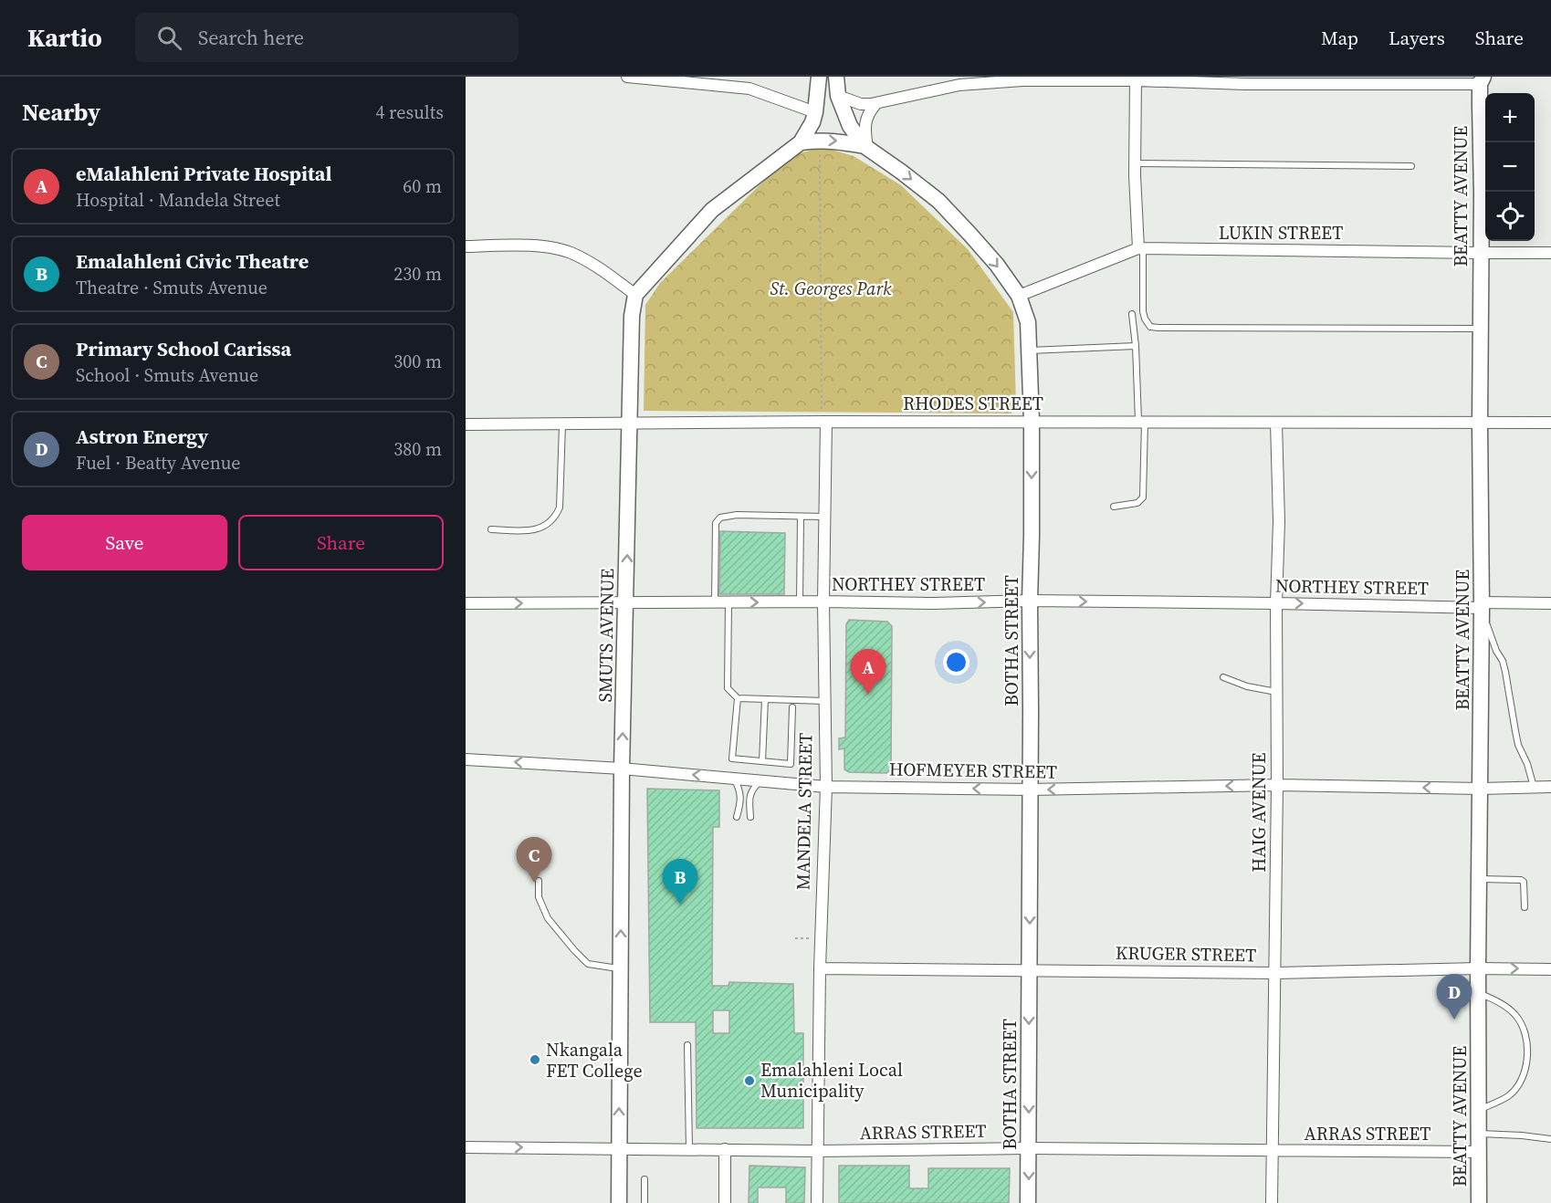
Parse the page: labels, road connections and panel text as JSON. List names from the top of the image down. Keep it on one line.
{"streets":{"main road":["BEATTY AVENUE","SMUTS AVENUE","BOTHA STREET"],"street":["LUKIN STREET","RHODES STREET","NORTHEY STREET","HOFMEYER STREET","MANDELA STREET","HAIG AVENUE","KRUGER STREET","ARRAS STREET"]},"crossings":[["BEATTY AVENUE","LUKIN STREET"],["BEATTY AVENUE","RHODES STREET"],["BEATTY AVENUE","NORTHEY STREET"],["BEATTY AVENUE","HOFMEYER STREET"],["BEATTY AVENUE","KRUGER STREET"],["BEATTY AVENUE","ARRAS STREET"],["LUKIN STREET","BOTHA STREET"],["RHODES STREET","SMUTS AVENUE"],["RHODES STREET","BOTHA STREET"],["RHODES STREET","MANDELA STREET"],["RHODES STREET","HAIG AVENUE"],["NORTHEY STREET","SMUTS AVENUE"],["NORTHEY STREET","BOTHA STREET"],["NORTHEY STREET","MANDELA STREET"],["NORTHEY STREET","HAIG AVENUE"],["SMUTS AVENUE","HOFMEYER STREET"],["SMUTS AVENUE","ARRAS STREET"],["BOTHA STREET","HOFMEYER STREET"],["BOTHA STREET","KRUGER STREET"],["BOTHA STREET","ARRAS STREET"],["HOFMEYER STREET","MANDELA STREET"],["HOFMEYER STREET","HAIG AVENUE"],["MANDELA STREET","KRUGER STREET"],["MANDELA STREET","ARRAS STREET"],["HAIG AVENUE","KRUGER STREET"],["HAIG AVENUE","ARRAS STREET"]],"one_way":["NORTHEY STREET","SMUTS AVENUE","BOTHA STREET","HOFMEYER STREET"],"parks":["St. Georges Park"],"places":["Nkangala FET College","Emalahleni Local Municipality"],"page":{"header":"Kartio","search":"Search here","nav":["Map","Layers","Share"],"heading":["Nearby","4 results"],"map_buttons":["+","−"],"list":[{"mark":"A","name":"eMalahleni Private Hospital","note":"Hospital · Mandela Street","value":"60 m"},{"mark":"B","name":"Emalahleni Civic Theatre","note":"Theatre · Smuts Avenue","value":"230 m"},{"mark":"C","name":"Primary School Carissa","note":"School · Smuts Avenue","value":"300 m"},{"mark":"D","name":"Astron Energy","note":"Fuel · Beatty Avenue","value":"380 m"}],"buttons":["Save","Share"],"pins":["A","C","B","D"]}}
